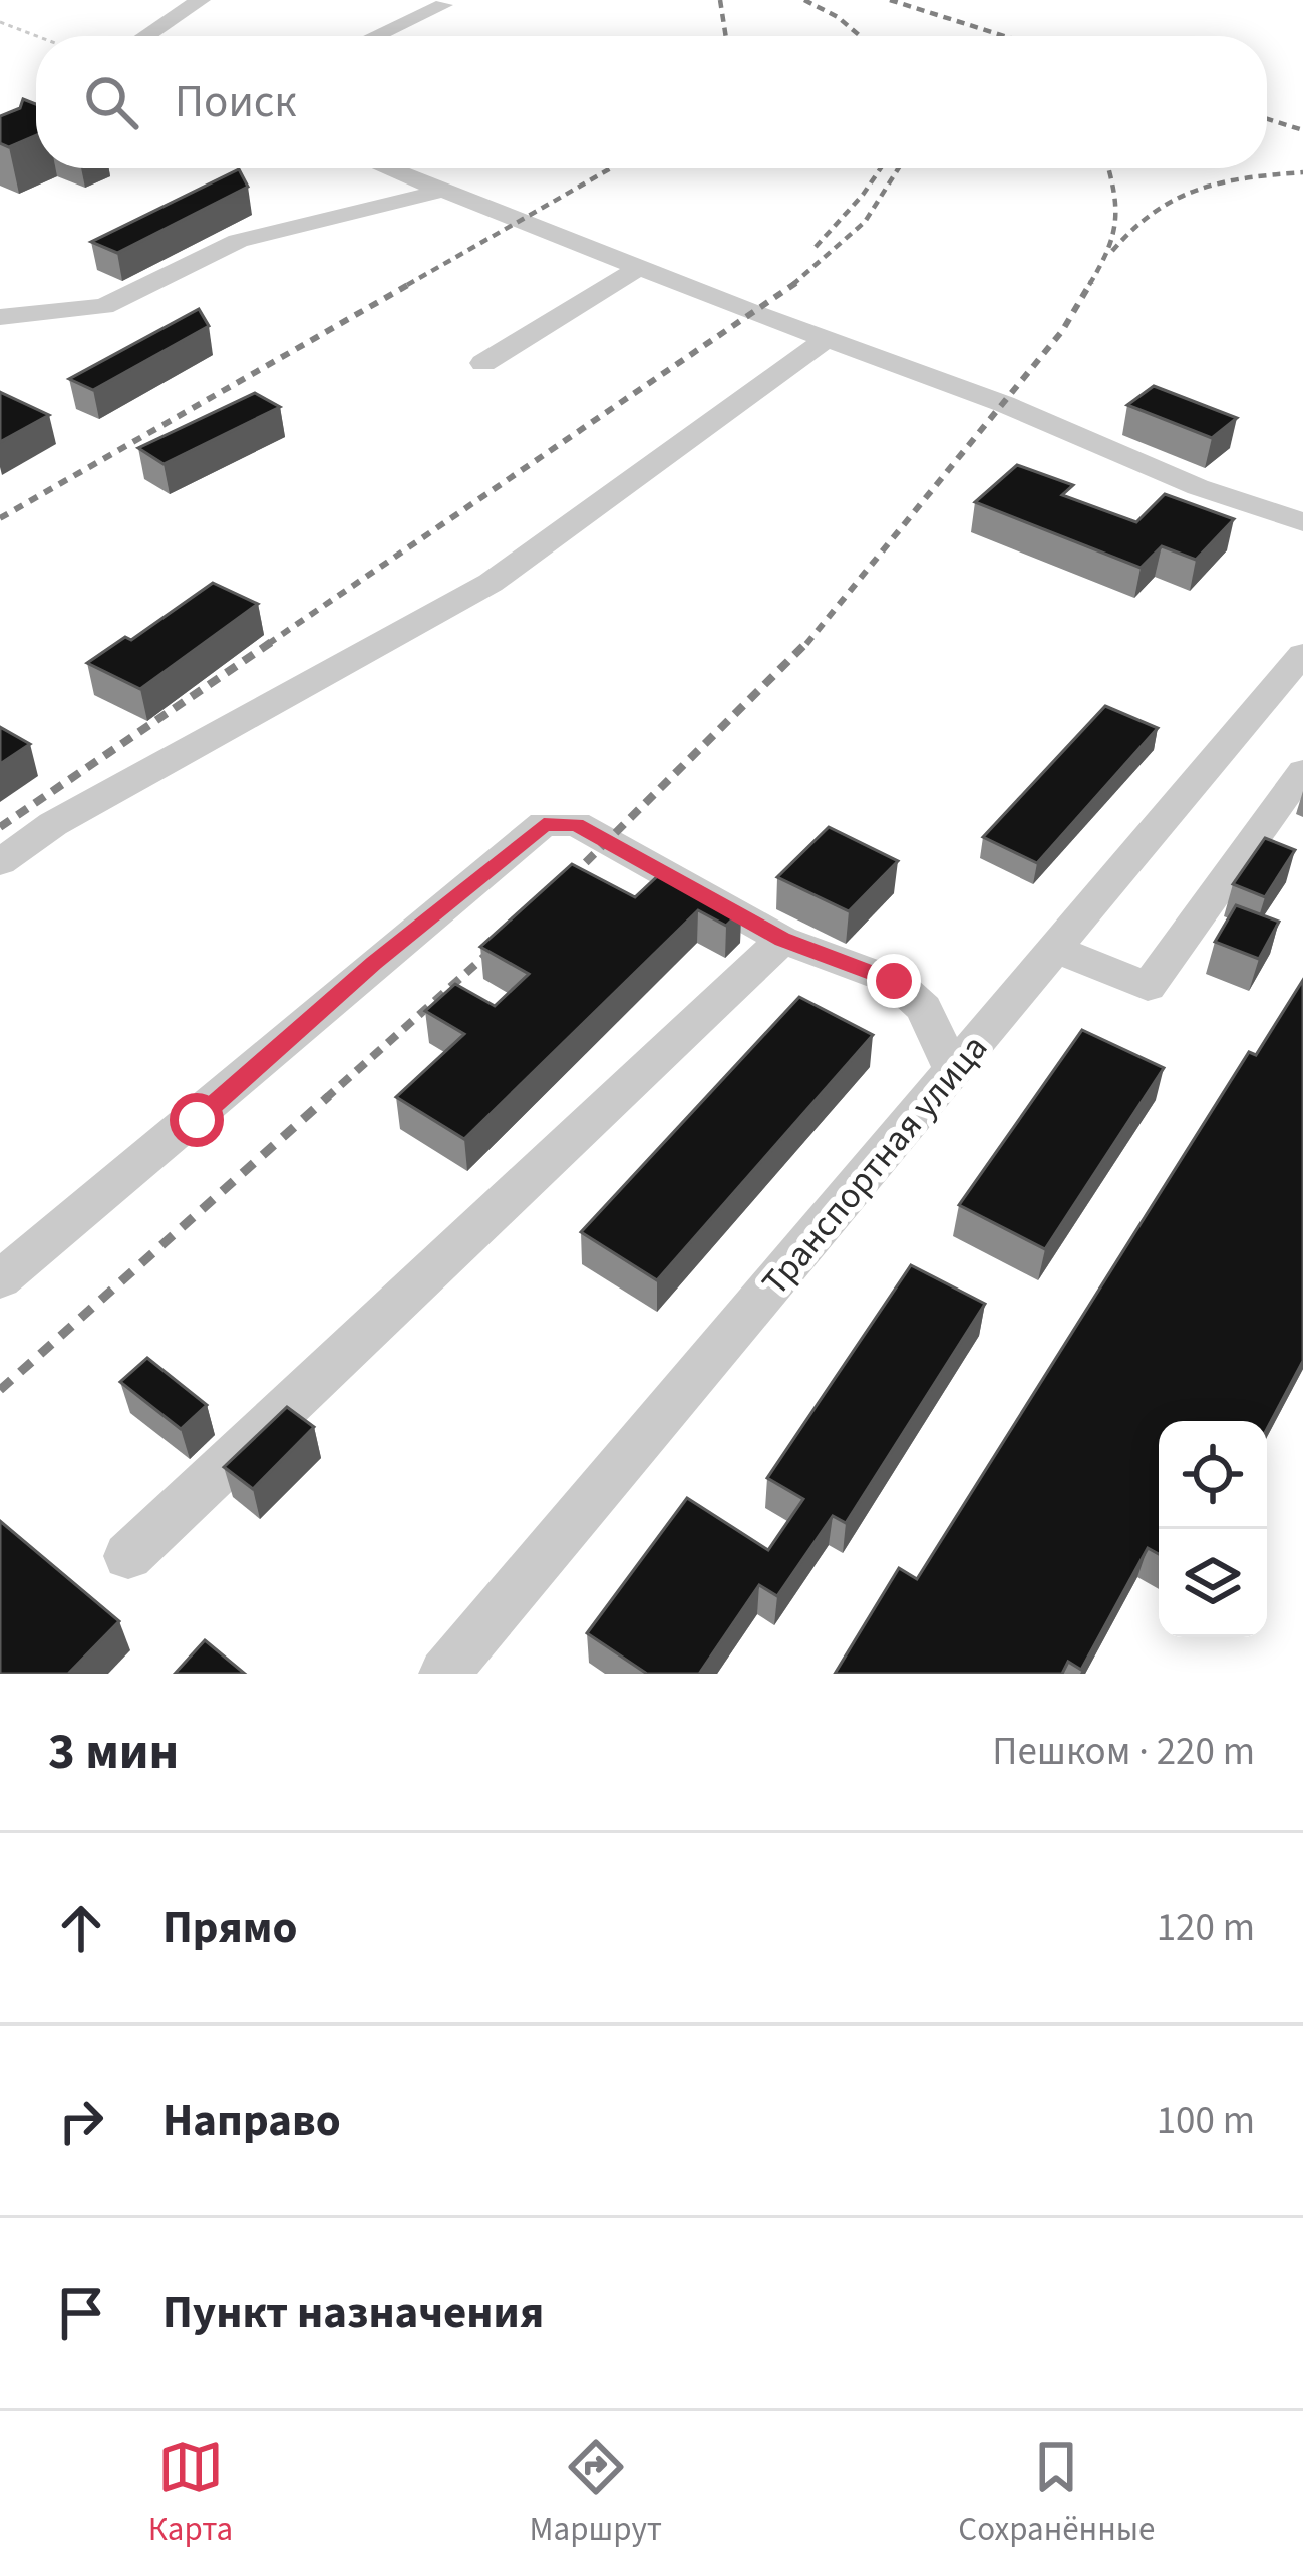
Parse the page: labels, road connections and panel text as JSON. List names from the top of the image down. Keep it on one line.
{"streets":{"street":["Транспортная улица"]},"page":{"search":"Поиск","heading":["3 мин","Пешком · 220 m"],"list":[["Прямо","120 m"],["Направо","100 m"],"Пункт назначения"],"nav":["Карта","Маршрут","Сохранённые"]}}
